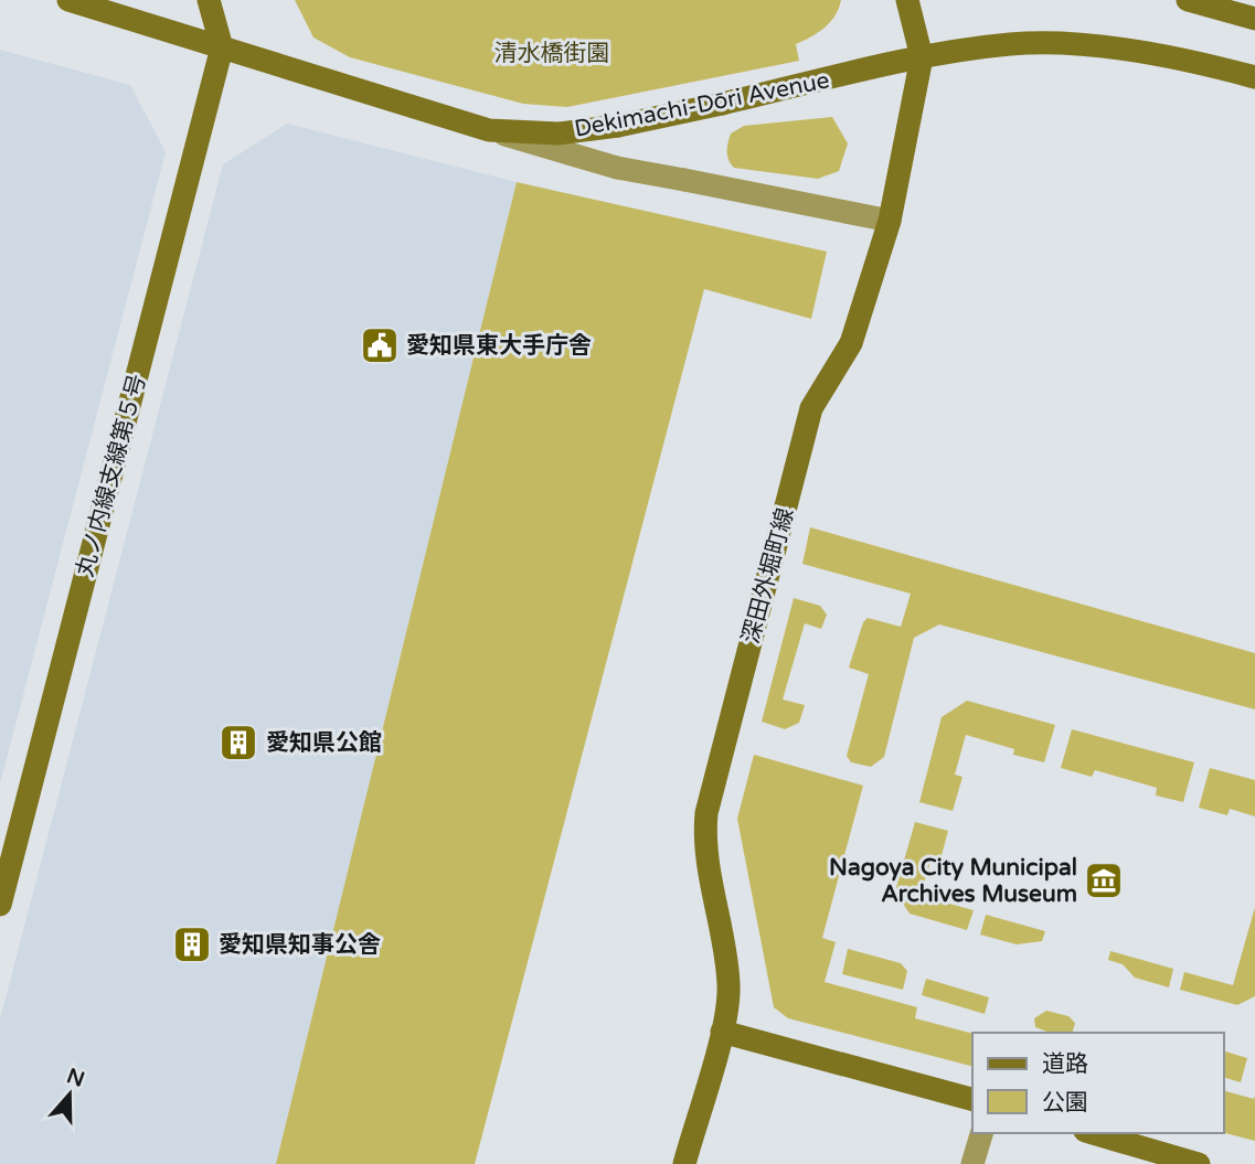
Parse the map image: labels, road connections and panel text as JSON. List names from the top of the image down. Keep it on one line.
{"streets":{"street":["Dekimachi-Dōri Avenue","丸ノ内線支線第５号","深田外堀町線"]},"crossings":[["Dekimachi-Dōri Avenue","丸ノ内線支線第５号"],["Dekimachi-Dōri Avenue","深田外堀町線"]],"parks":["清水橋街園"],"places":{"public building":["愛知県東大手庁舎"],"building":["愛知県公館","愛知県知事公舎"],"museum":["Nagoya City Municipal Archives Museum"]},"legend":["道路","公園"],"north":"top"}
